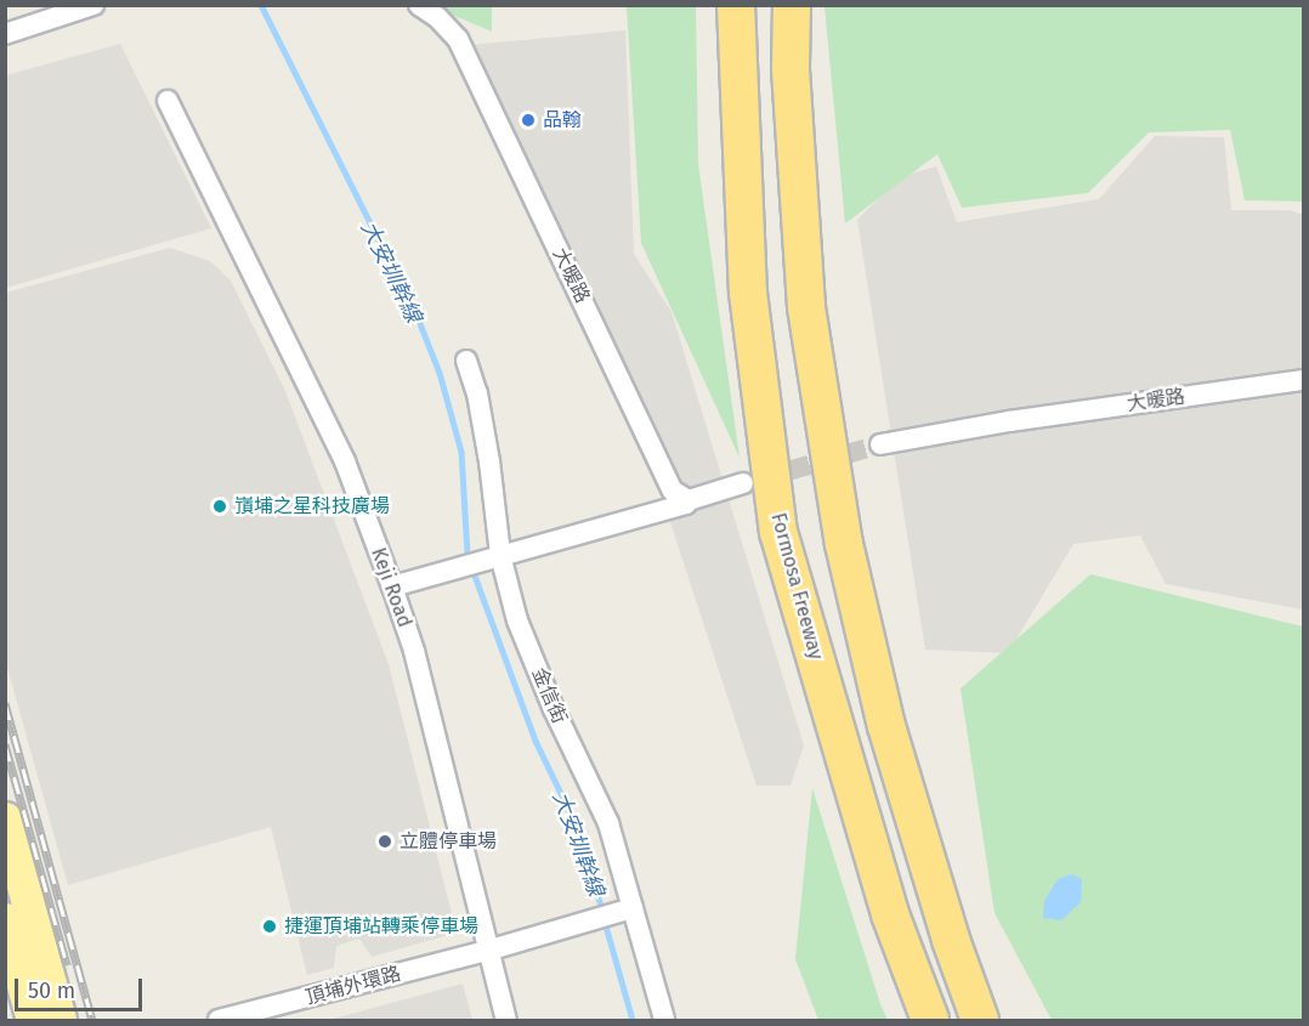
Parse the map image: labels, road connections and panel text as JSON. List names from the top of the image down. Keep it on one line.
{"streets":{"highway":["Formosa Freeway"],"street":["大暖路","Keji Road","金信街","頂埔外環路"]},"crossings":[["Keji Road","頂埔外環路"],["金信街","頂埔外環路"]],"water":["大安圳幹線"],"places":["品翰","嵿埔之星科技廣場","立體停車場","捷運頂埔站轉乘停車場"],"scale_bar":"50 m"}
